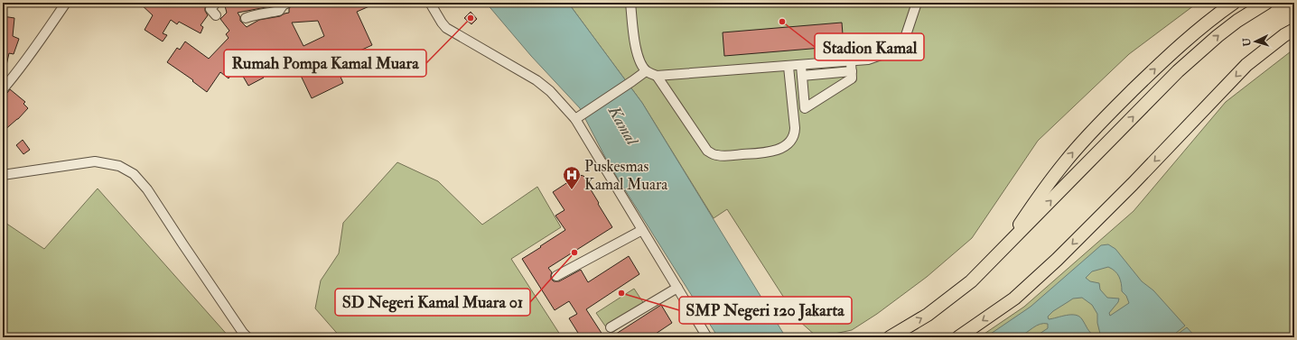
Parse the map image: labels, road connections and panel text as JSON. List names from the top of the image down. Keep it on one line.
{"water":["Kamal"],"places":{"other":["Rumah Pompa Kamal Muara","Stadion Kamal","SD Negeri Kamal Muara 01","SMP Negeri 120 Jakarta"],"hospital":["Puskesmas Kamal Muara"]},"north":"left"}
